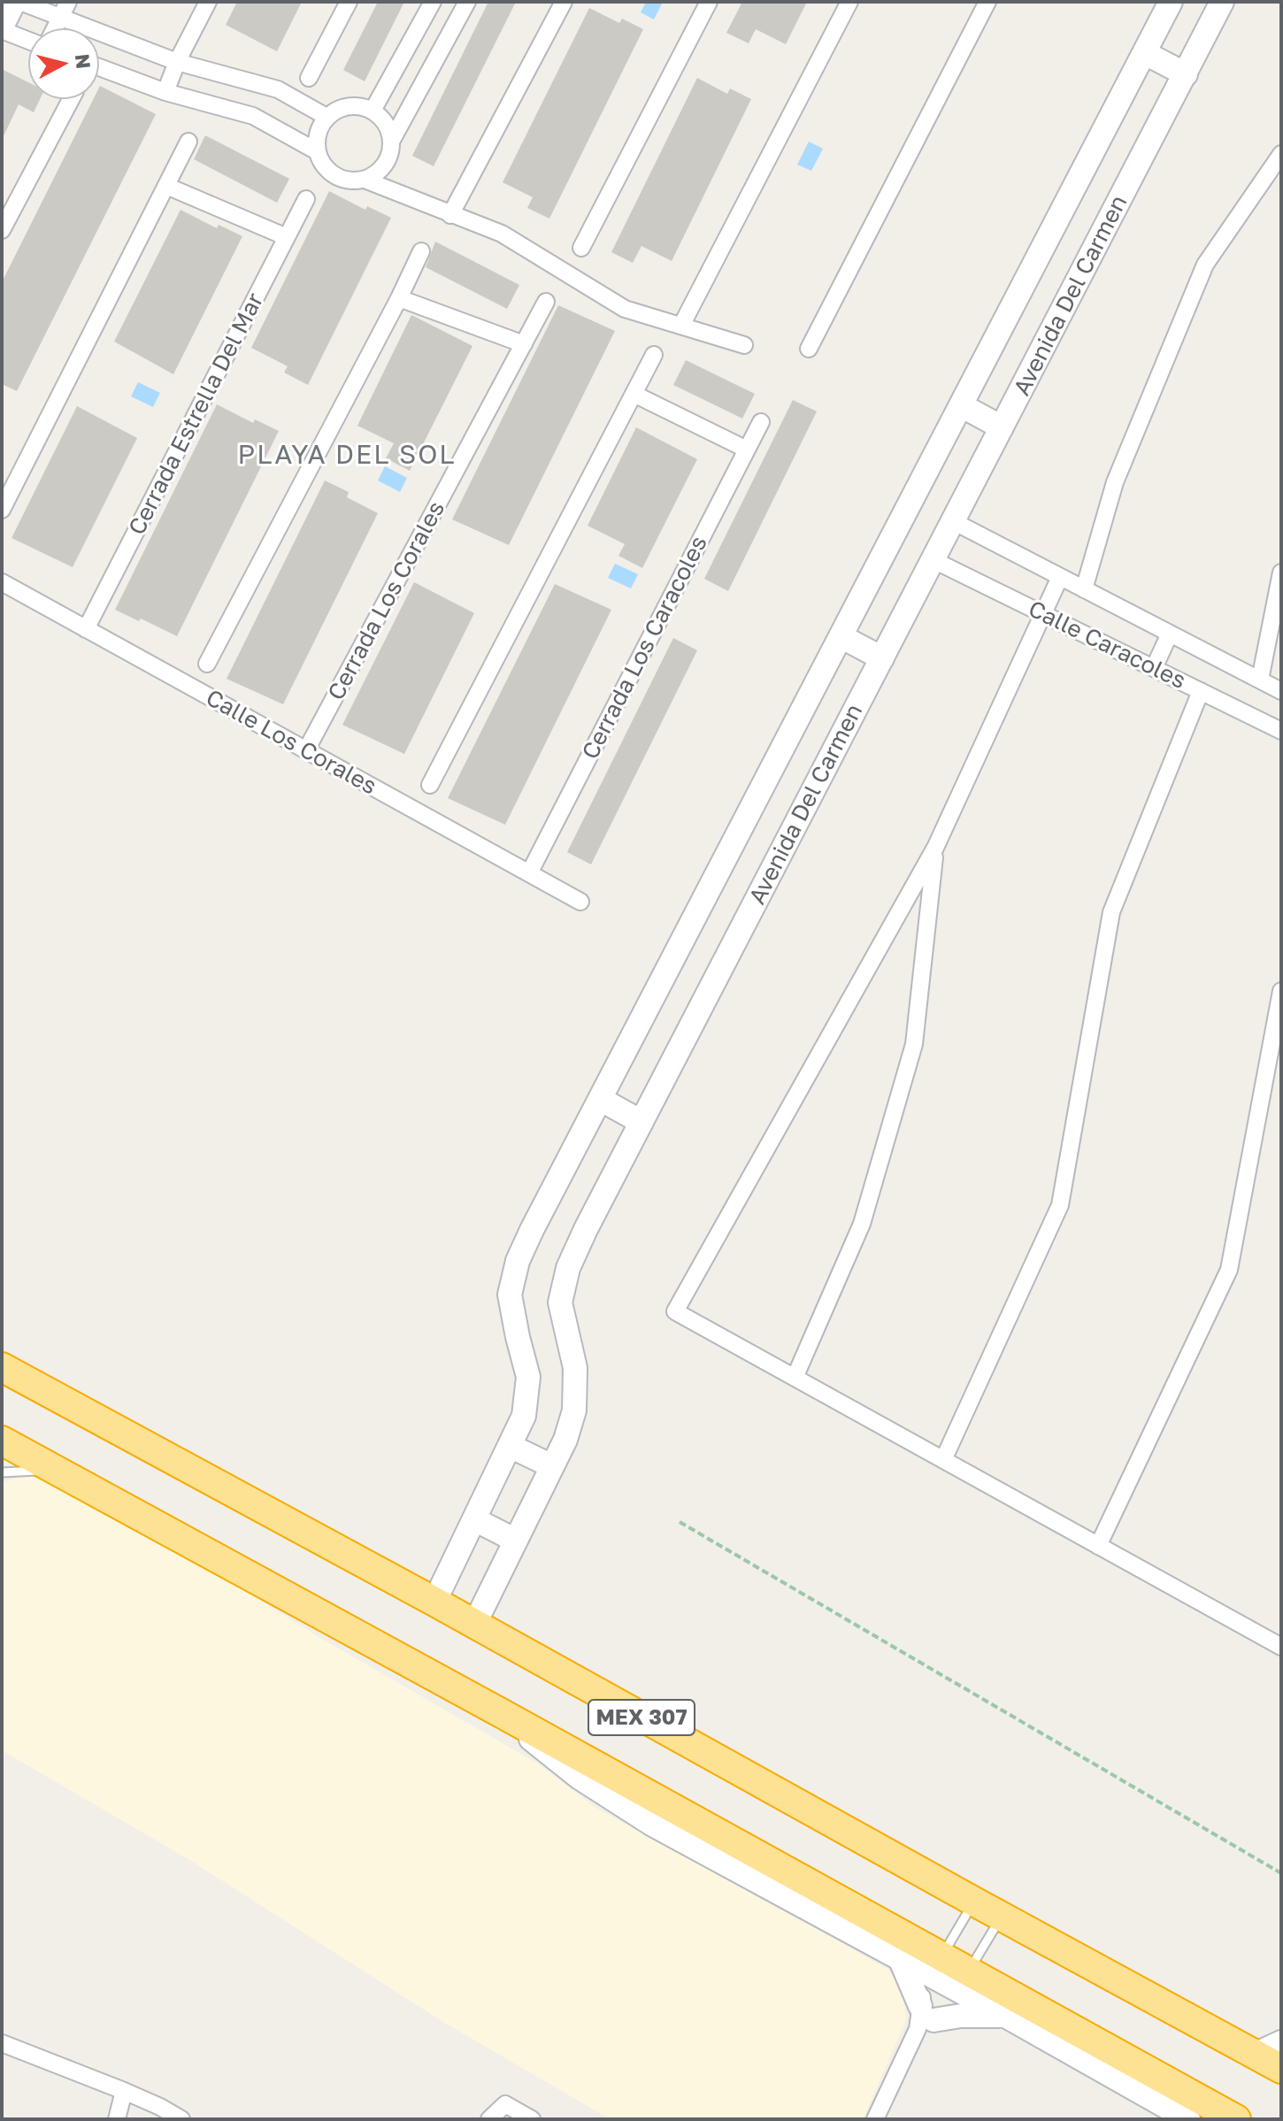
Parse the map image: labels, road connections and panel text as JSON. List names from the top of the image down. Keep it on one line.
{"streets":{"highway":["MEX 307"],"main road":["Avenida Del Carmen"],"street":["Cerrada Estrella Del Mar","Cerrada Los Corales","Calle Caracoles","Cerrada Los Caracoles","Calle Los Corales"]},"crossings":[["Avenida Del Carmen","Calle Caracoles"],["Avenida Del Carmen","MEX 307"],["Cerrada Estrella Del Mar","Calle Los Corales"],["Cerrada Los Corales","Calle Los Corales"],["Cerrada Los Caracoles","Calle Los Corales"]],"districts":["PLAYA DEL SOL"],"north":"right"}
